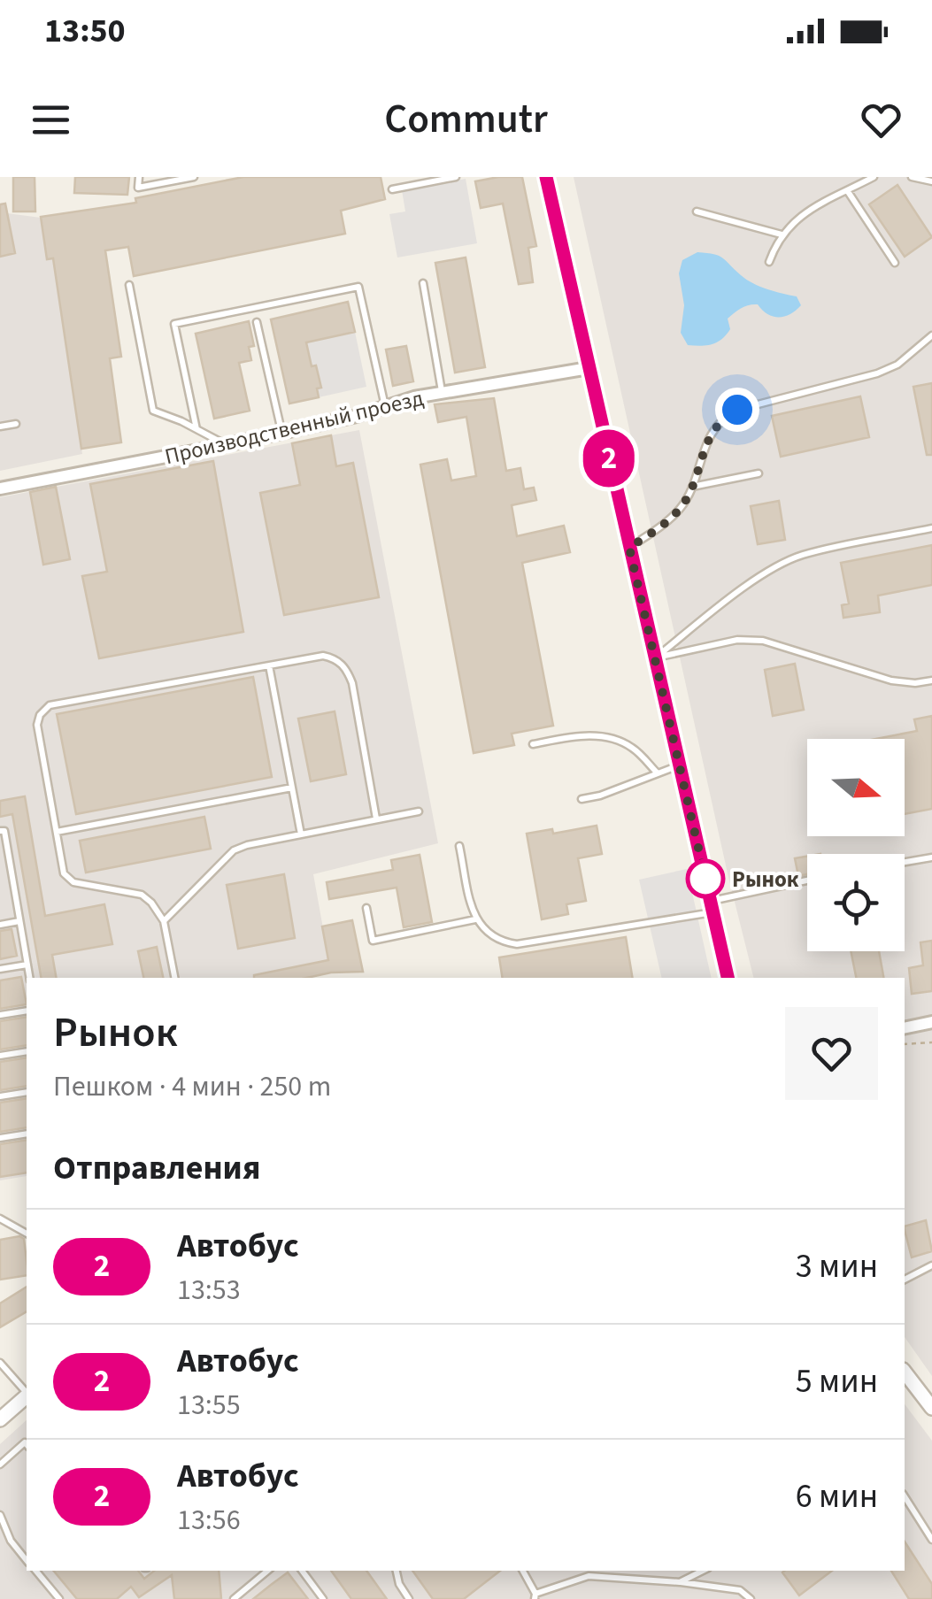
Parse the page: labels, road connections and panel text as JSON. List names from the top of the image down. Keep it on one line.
{"streets":{"street":["Производственный проезд"]},"places":["Рынок"],"lines":["bus line 2"],"north":"right","page":{"status":"13:50","header":"Commutr","on_map":"2","heading":[["Рынок","Пешком · 4 мин · 250 m"],"Отправления"],"list":[{"mark":"2","name":"Автобус","note":"13:53","value":"3 мин"},{"mark":"2","name":"Автобус","note":"13:55","value":"5 мин"},{"mark":"2","name":"Автобус","note":"13:56","value":"6 мин"}]}}
